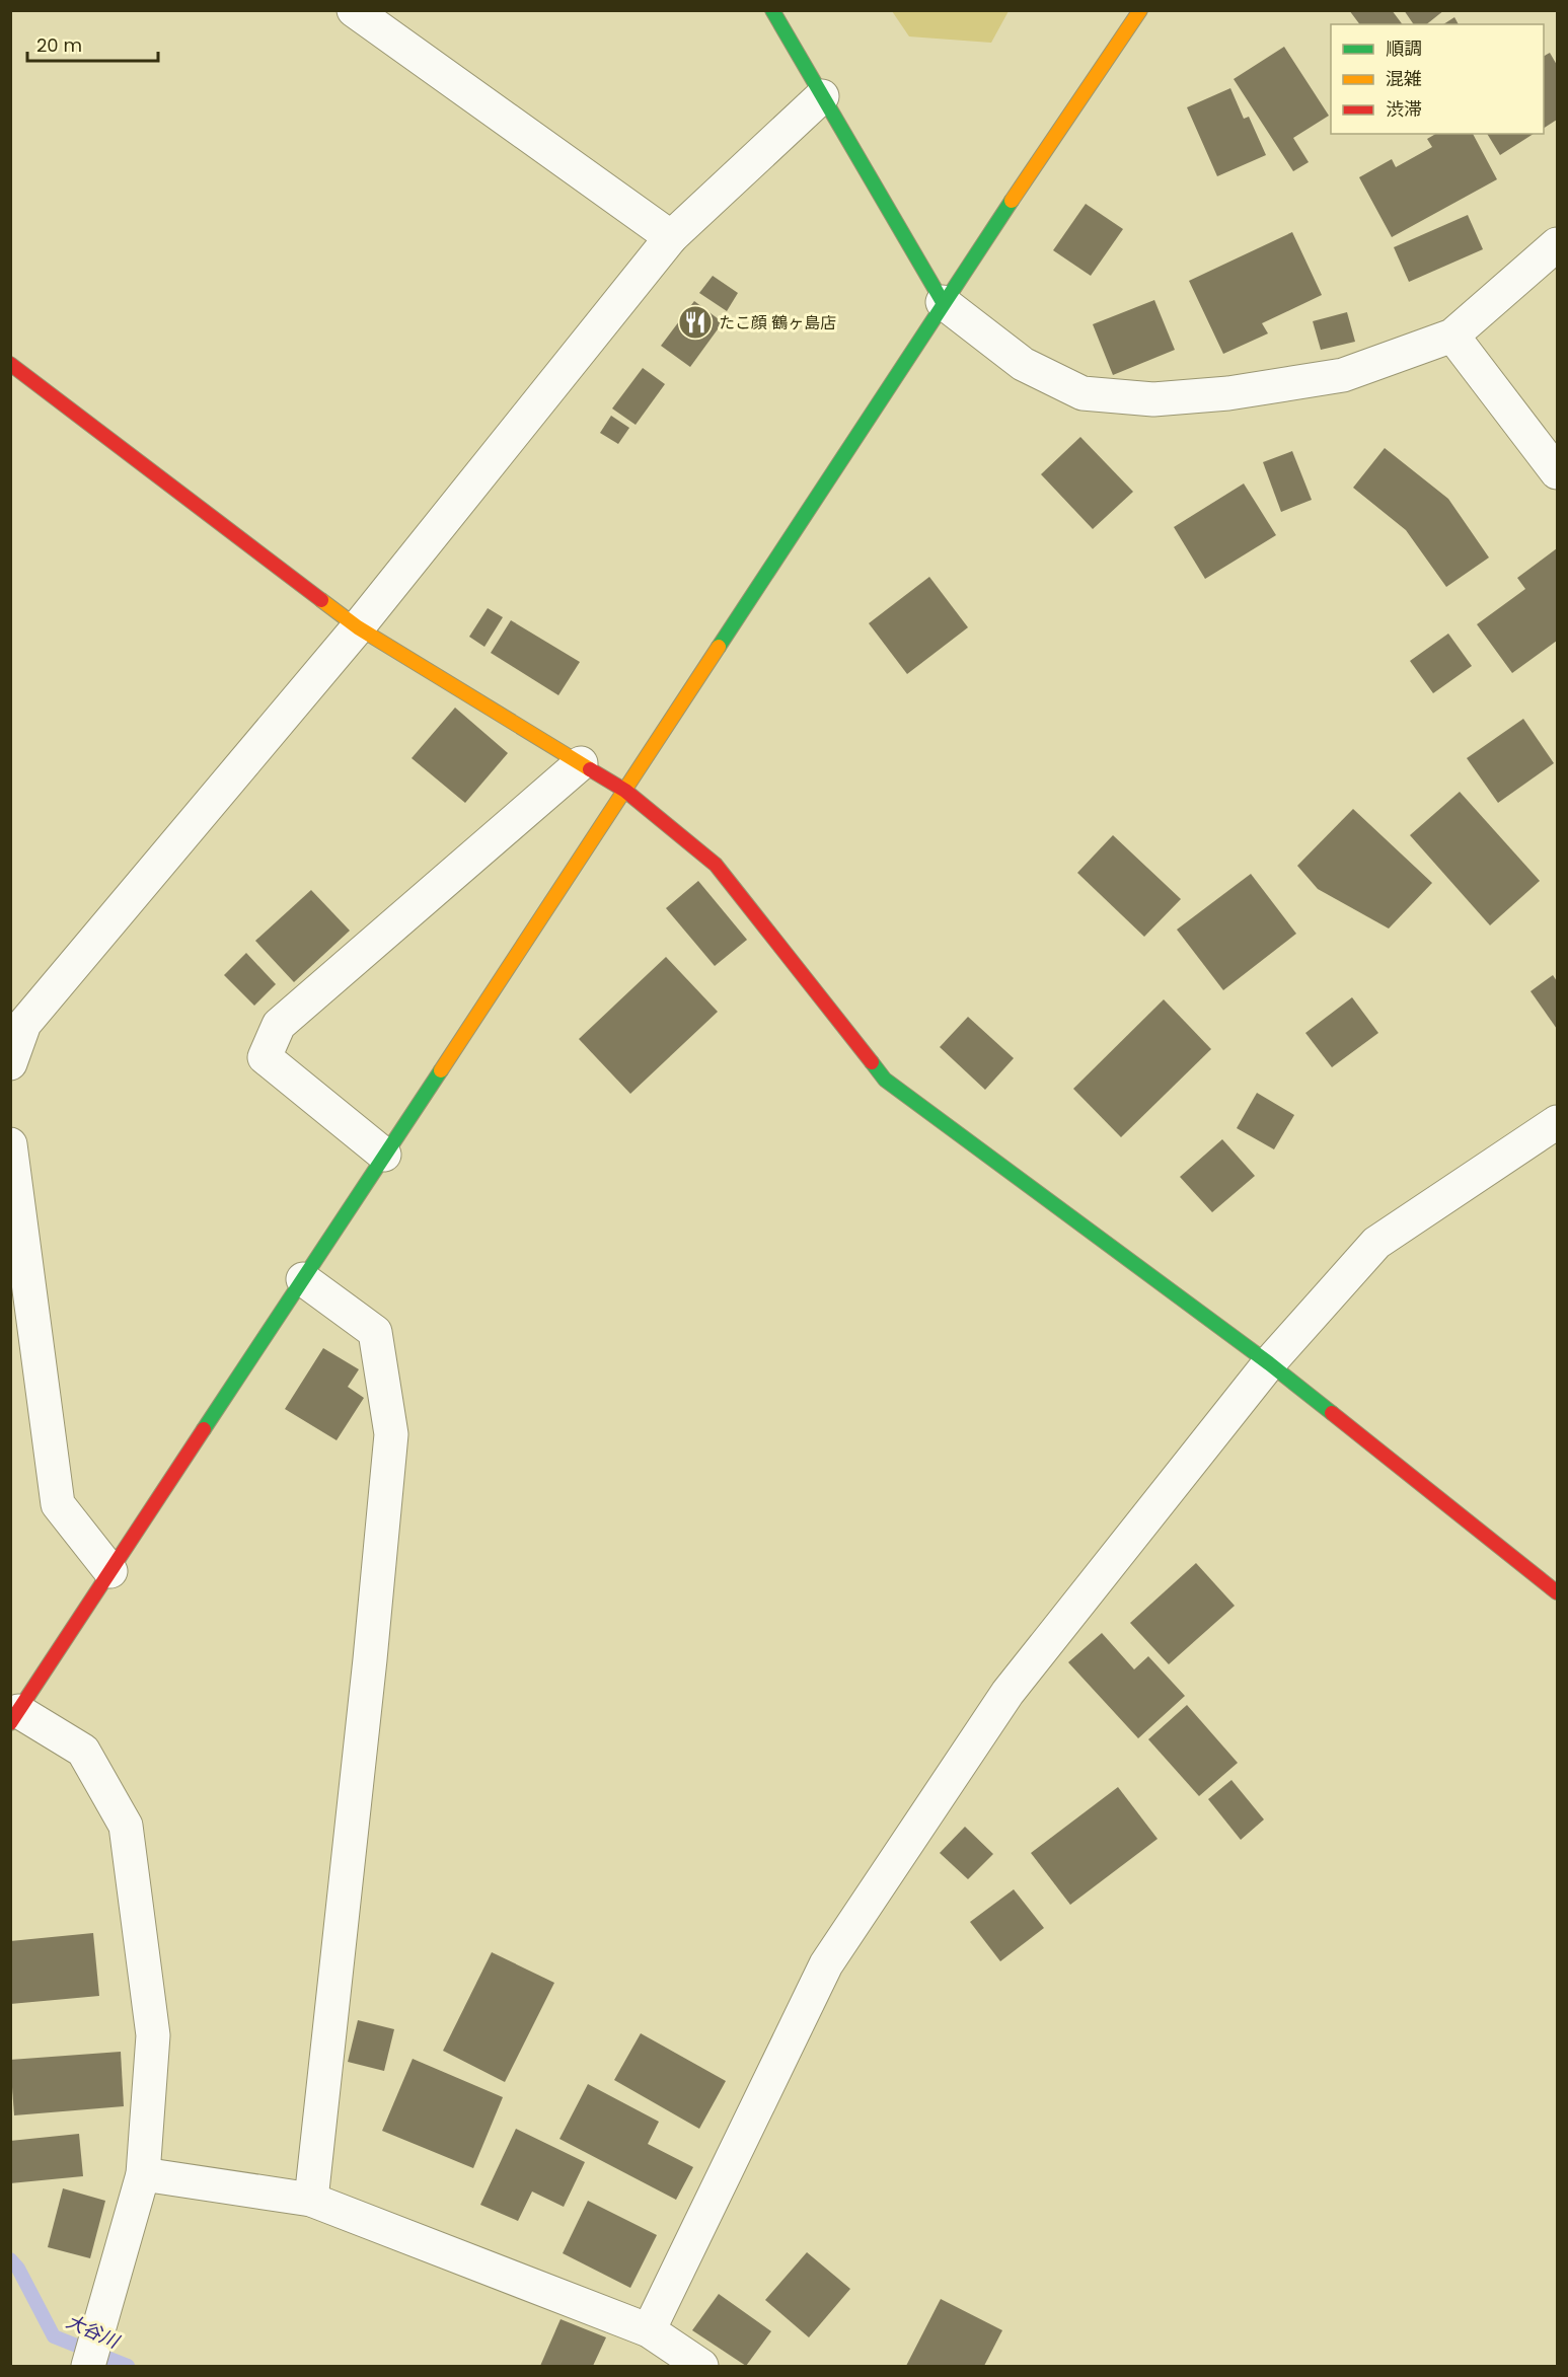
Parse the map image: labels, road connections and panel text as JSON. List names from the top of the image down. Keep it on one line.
{"water":["大谷川"],"places":{"restaurant":["たこ顔 鶴ヶ島店"]},"legend":["順調","混雑","渋滞"],"scale_bar":"20 m"}
